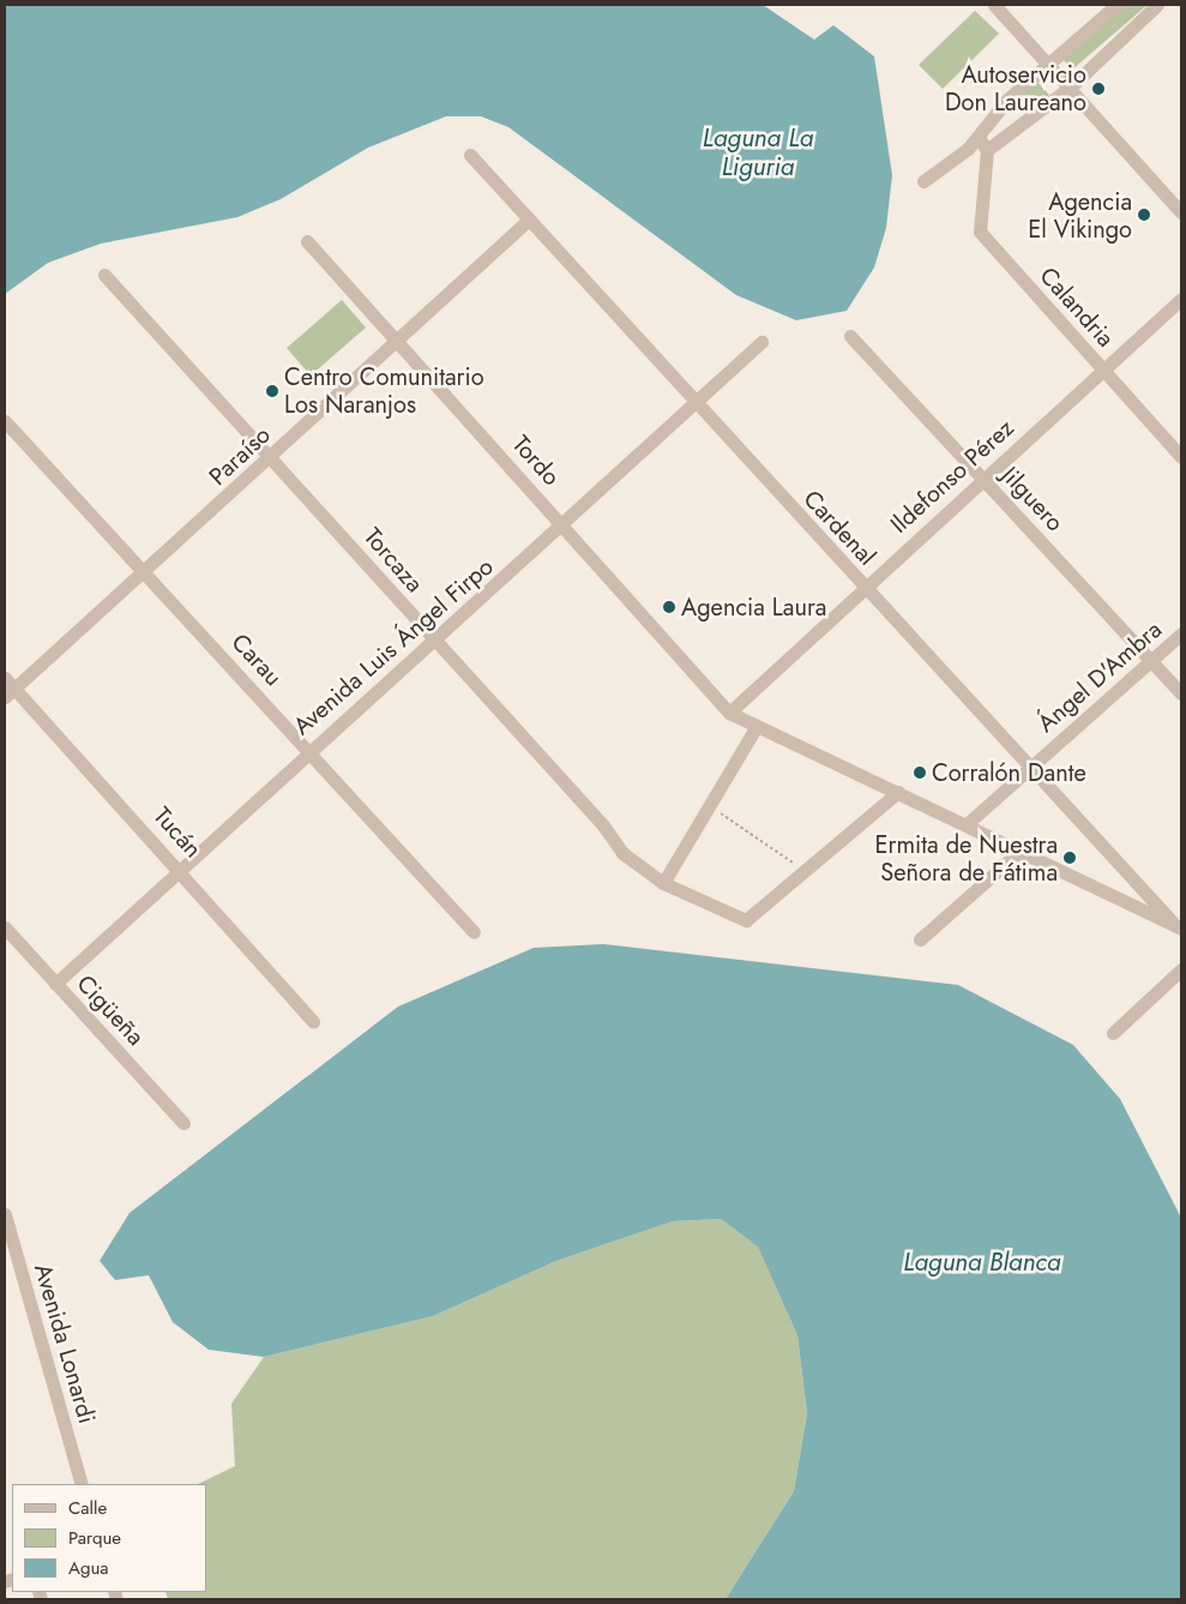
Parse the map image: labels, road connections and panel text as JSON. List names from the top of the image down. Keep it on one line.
{"streets":{"street":["Calandria","Paraíso","Tordo","Ildefonso Pérez","Jilguero","Cardenal","Torcaza","Avenida Luis Ángel Firpo","Carau","Ángel D'Ambra","Tucán","Cigüeña","Avenida Lonardi"]},"crossings":[["Calandria","Ildefonso Pérez"],["Paraíso","Tordo"],["Paraíso","Cardenal"],["Paraíso","Torcaza"],["Paraíso","Carau"],["Paraíso","Tucán"],["Tordo","Ildefonso Pérez"],["Tordo","Cardenal"],["Tordo","Avenida Luis Ángel Firpo"],["Tordo","Ángel D'Ambra"],["Ildefonso Pérez","Jilguero"],["Ildefonso Pérez","Cardenal"],["Jilguero","Ángel D'Ambra"],["Cardenal","Avenida Luis Ángel Firpo"],["Cardenal","Ángel D'Ambra"],["Torcaza","Avenida Luis Ángel Firpo"],["Avenida Luis Ángel Firpo","Carau"],["Avenida Luis Ángel Firpo","Tucán"],["Avenida Luis Ángel Firpo","Cigüeña"]],"water":["Laguna La Liguria","Laguna Blanca"],"places":["Autoservicio Don Laureano","Agencia El Vikingo","Centro Comunitario Los Naranjos","Agencia Laura","Corralón Dante","Ermita de Nuestra Señora de Fátima"],"legend":["Calle","Parque","Agua"]}
